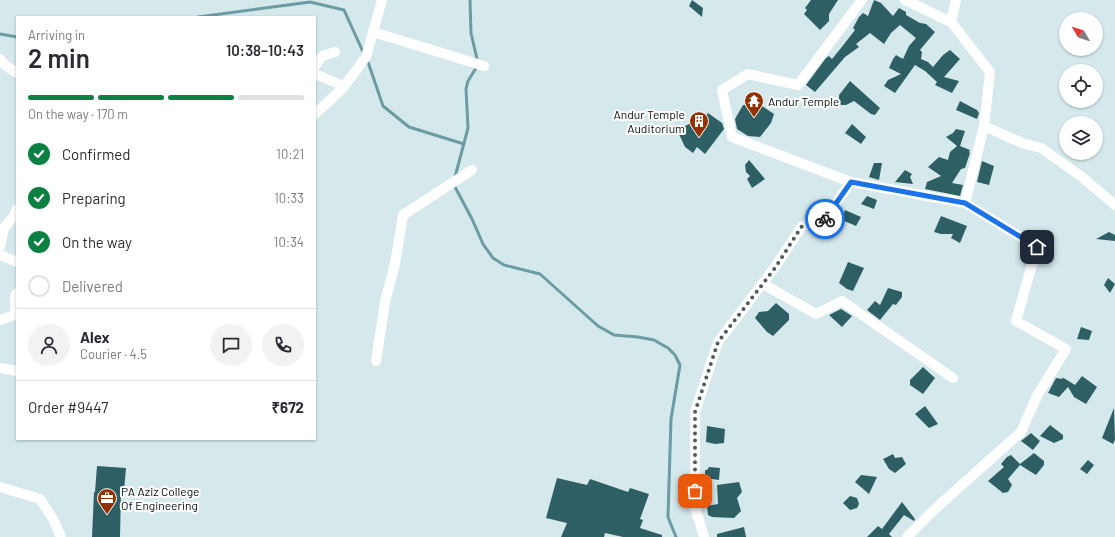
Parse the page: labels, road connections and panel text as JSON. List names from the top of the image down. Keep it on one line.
{"places":{"temple":["Andur Temple"],"building":["Andur Temple Auditorium"],"office":["PA Aziz College Of Engineering"]},"north":"top left","page":{"heading":["2 min","Arriving in","10:38–10:43"],"panel":["Alex","Courier · 4.5","Order #9447","₹672"],"bar":"On the way · 170 m","list":[["Confirmed","10:21"],["Preparing","10:33"],["On the way","10:34"],"Delivered"]}}
